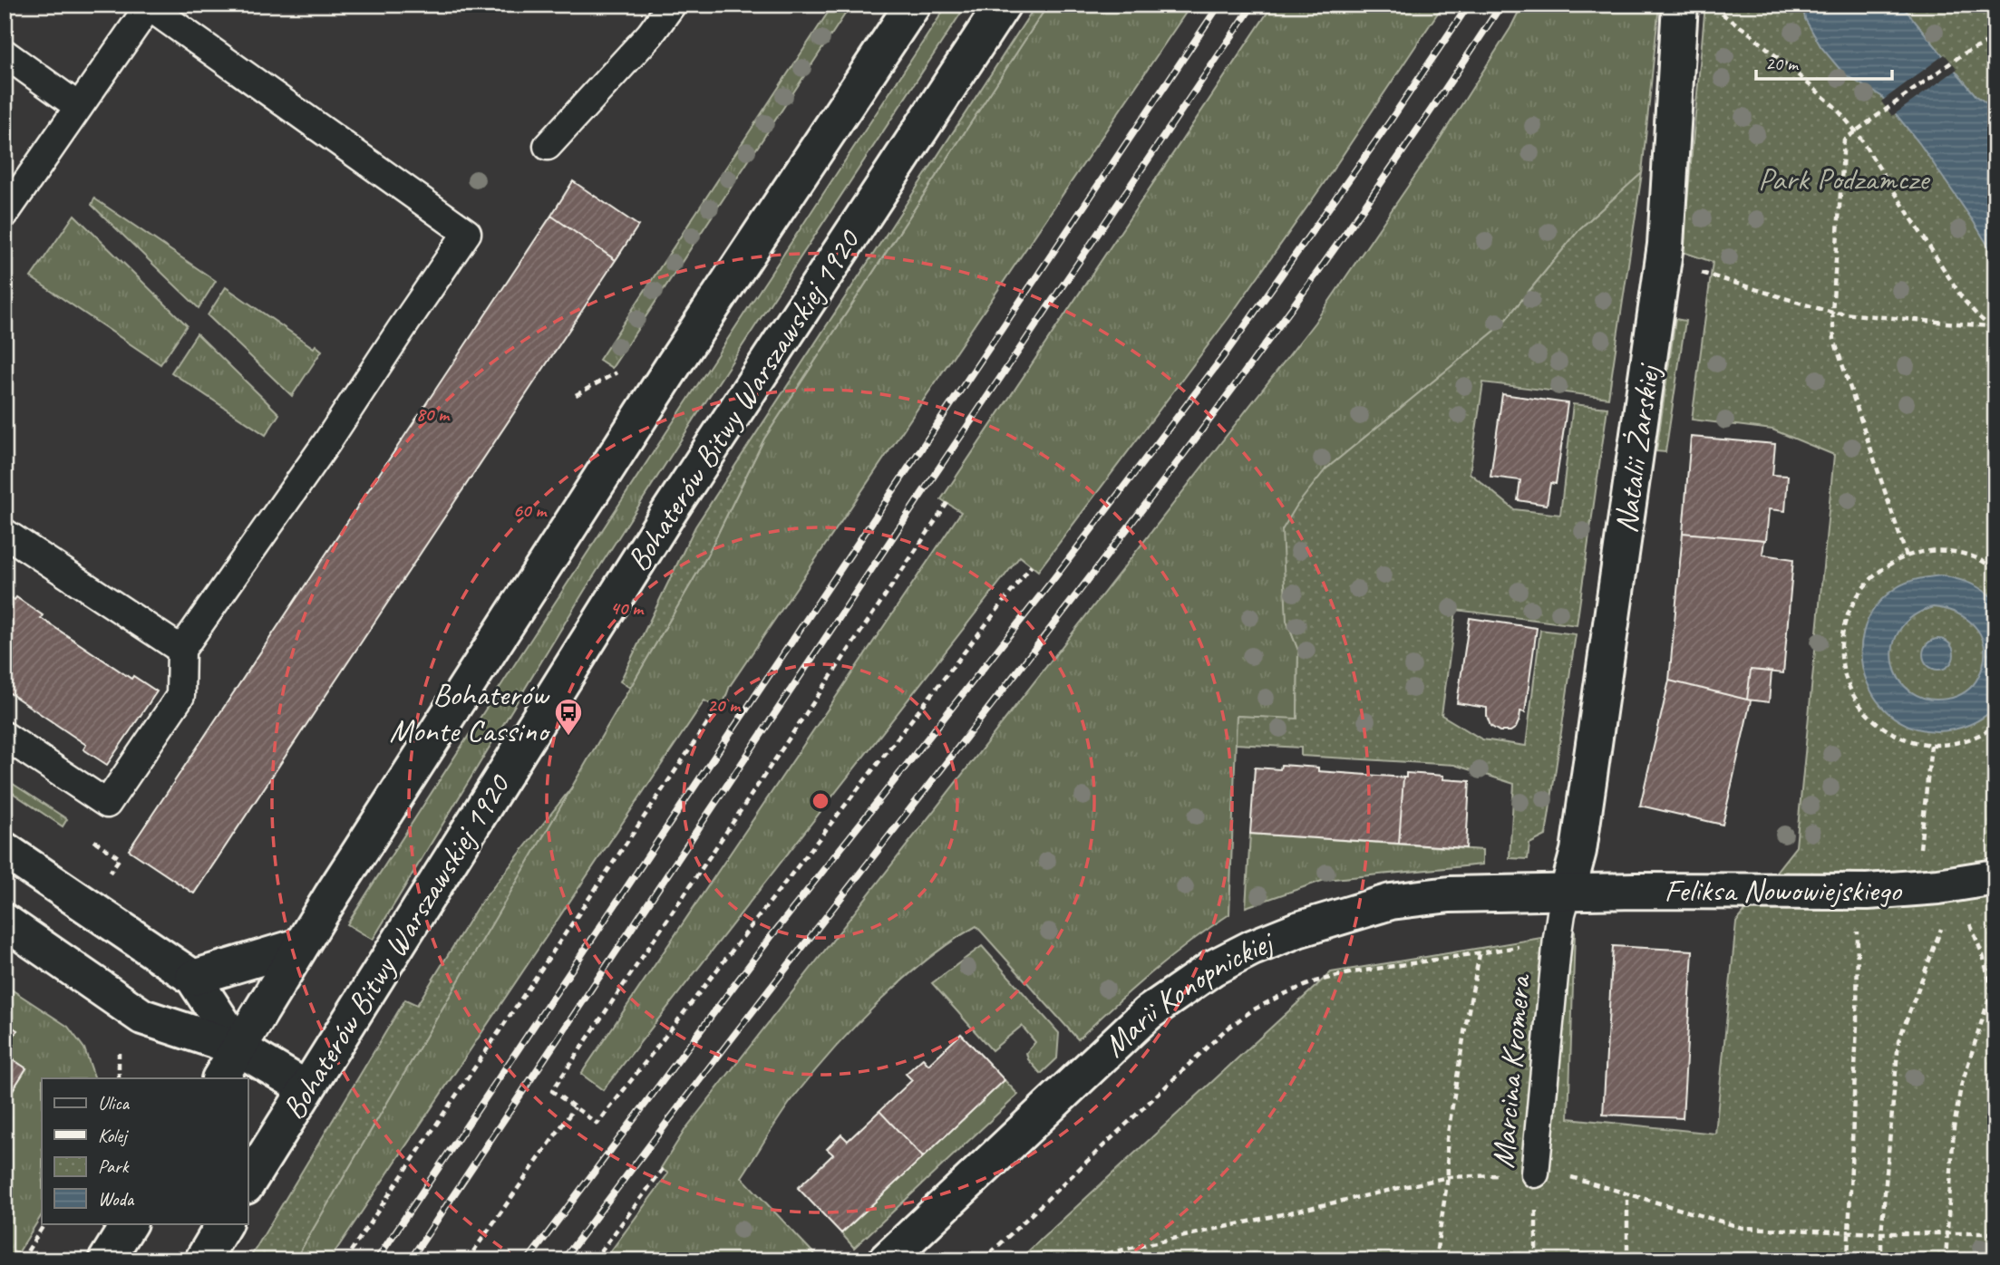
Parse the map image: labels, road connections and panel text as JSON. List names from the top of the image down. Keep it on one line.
{"streets":{"street":["Bohaterów Bitwy Warszawskiej 1920","Natalii Żarskiej","Feliksa Nowowiejskiego","Marii Konopnickiej"],"lane":["Marcina Kromera"]},"crossings":[["Natalii Żarskiej","Feliksa Nowowiejskiego"],["Natalii Żarskiej","Marii Konopnickiej"],["Natalii Żarskiej","Marcina Kromera"],["Feliksa Nowowiejskiego","Marii Konopnickiej"],["Feliksa Nowowiejskiego","Marcina Kromera"],["Marii Konopnickiej","Marcina Kromera"]],"parks":["Park Podzamcze"],"places":{"bus stop":["Bohaterów Monte Cassino"]},"legend":["Ulica","Kolej","Park","Woda"],"scale_bar":"20 m","rings":["80 m","60 m","40 m","20 m"]}
